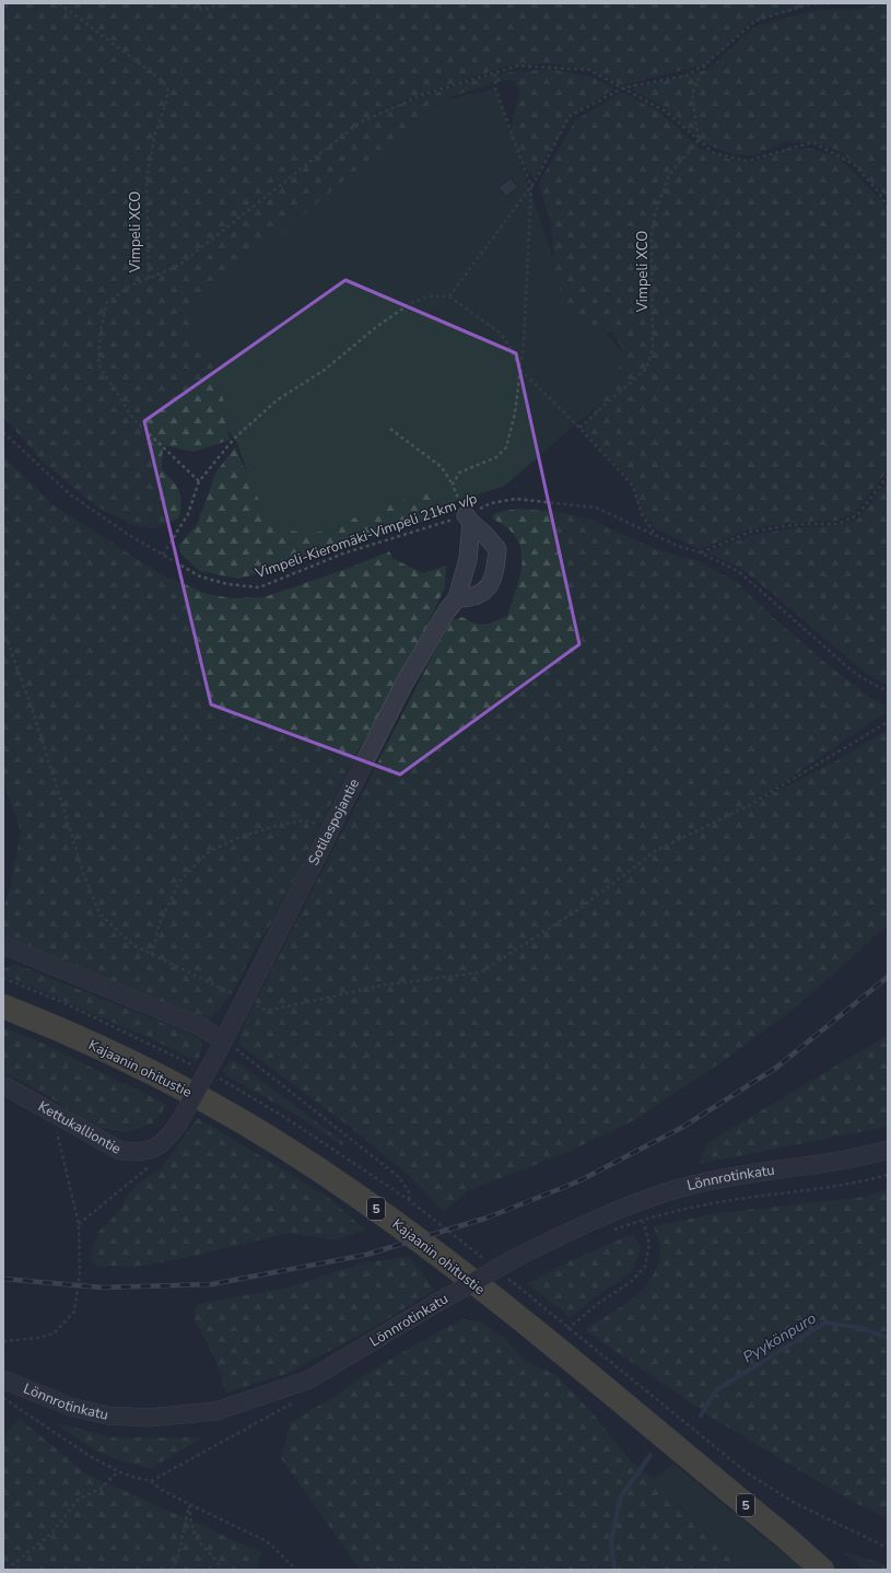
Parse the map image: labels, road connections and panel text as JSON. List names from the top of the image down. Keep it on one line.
{"streets":{"highway":["Kajaanin ohitustie","5"],"street":["Sotilaspojantie","Kettukalliontie","Lönnrotinkatu"],"path":["Vimpeli XCO","Vimpeli-Kieromäki-Vimpeli 21km v/p"]},"crossings":[["Vimpeli-Kieromäki-Vimpeli 21km v/p","Sotilaspojantie"],["Sotilaspojantie","Kettukalliontie"],["Kajaanin ohitustie","5"]],"water":["Pyykönpuro"]}
